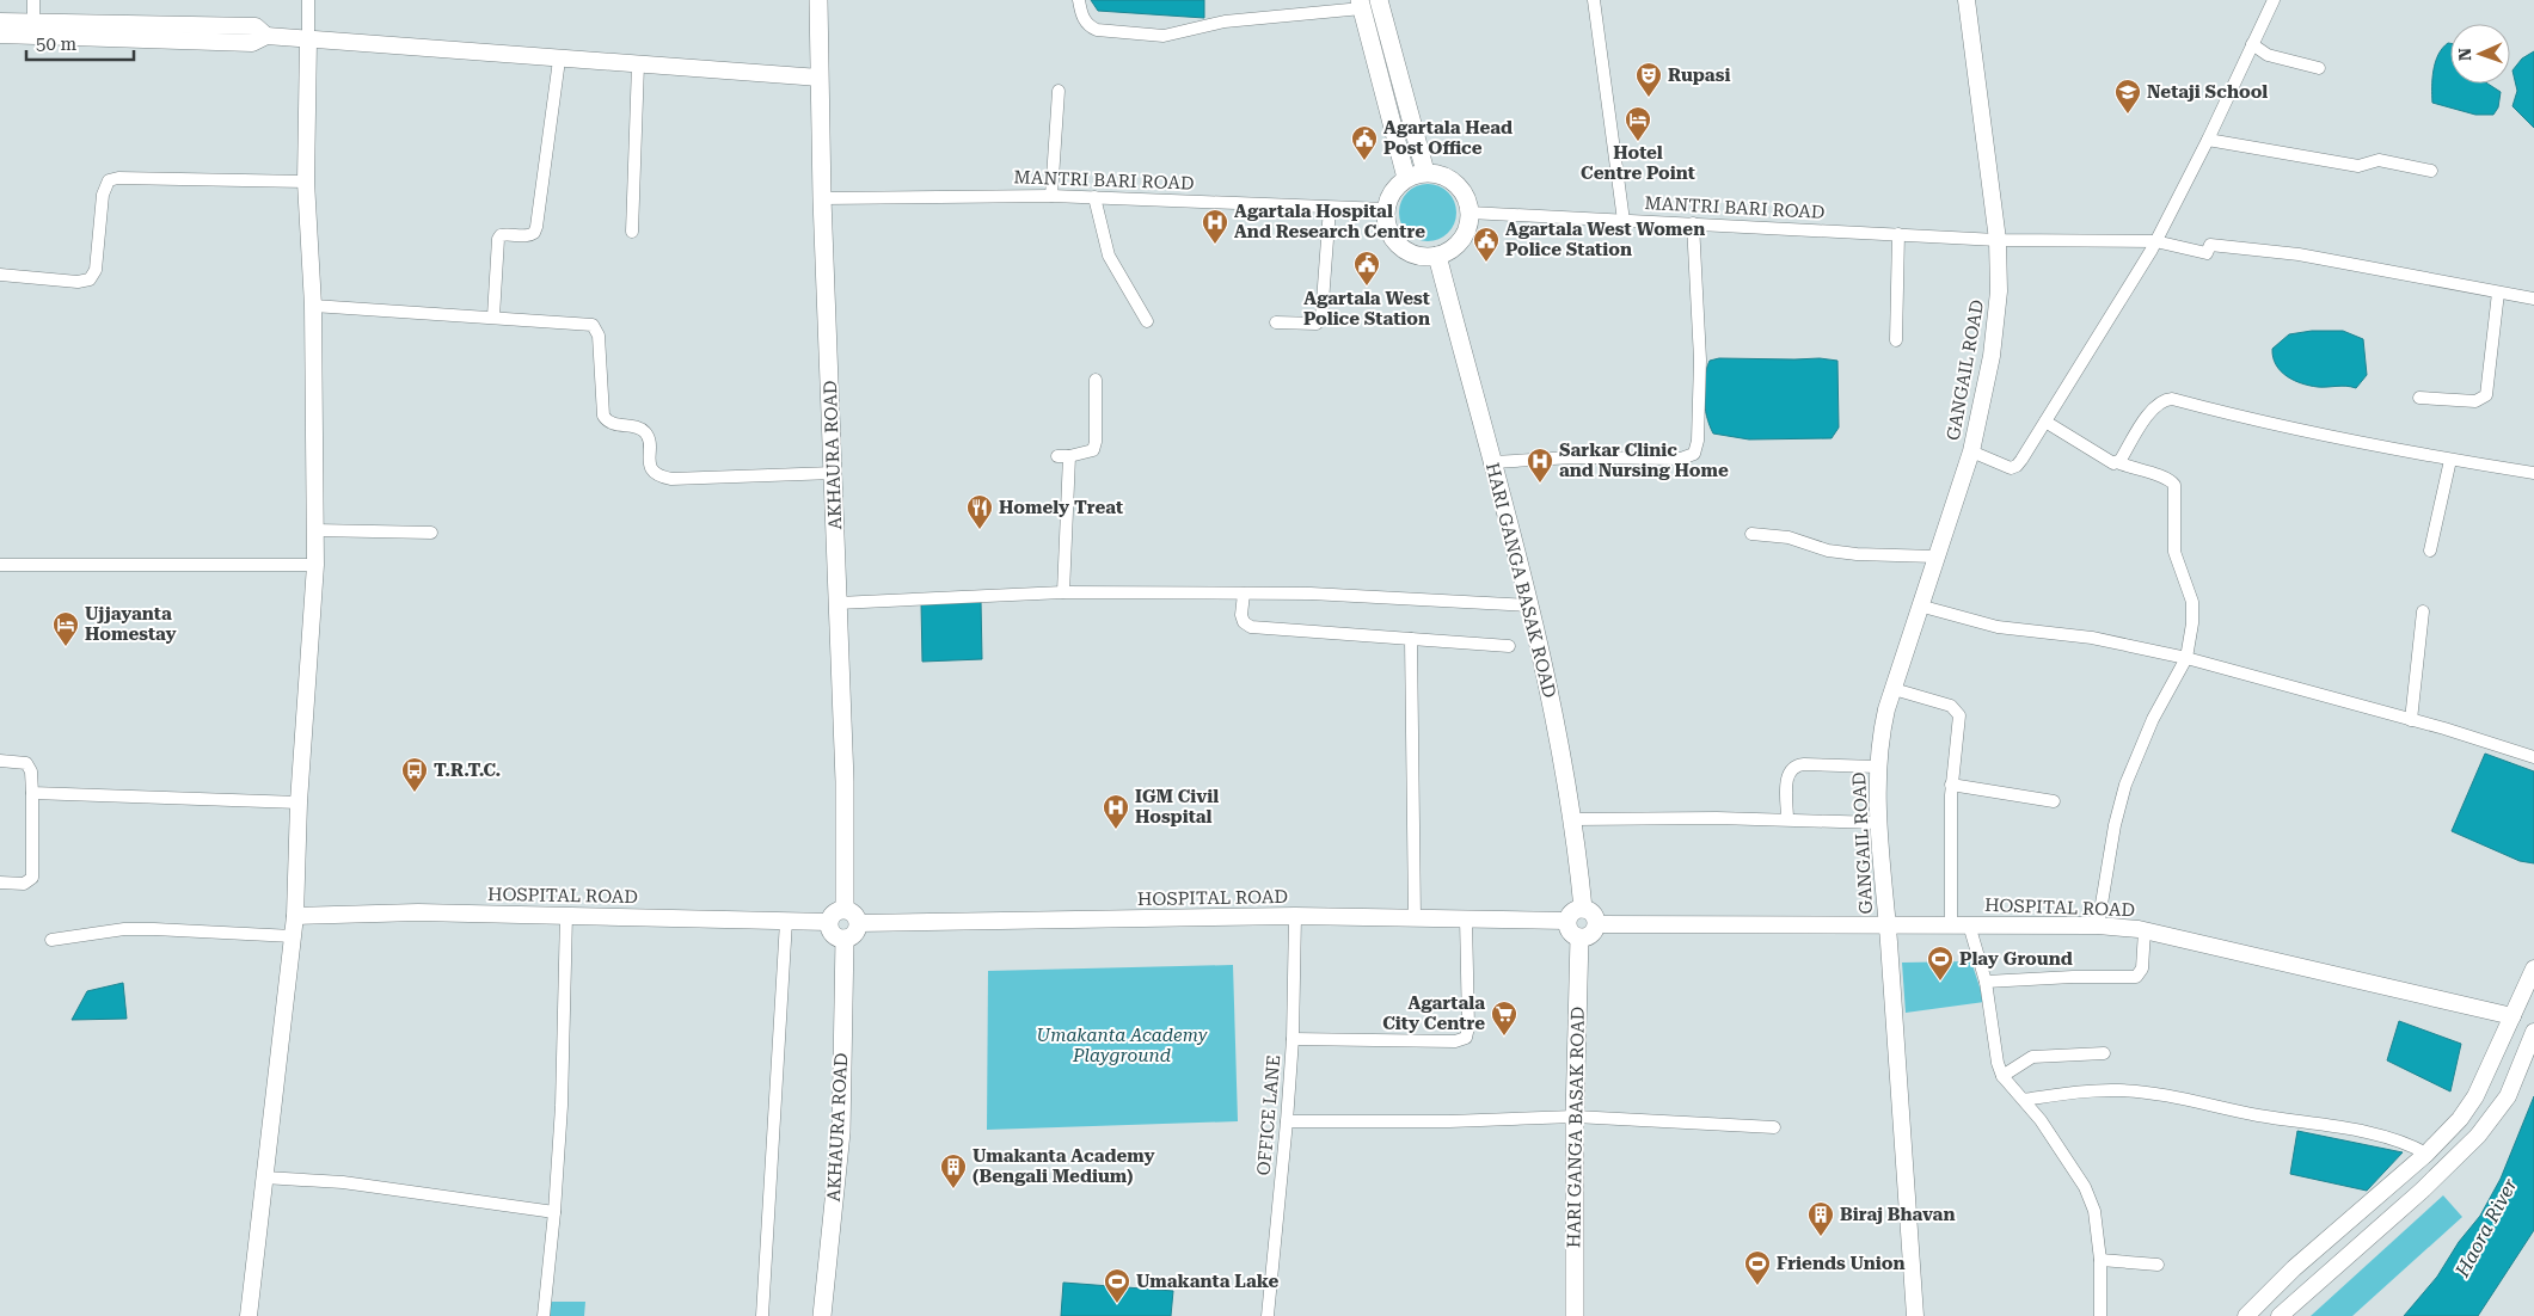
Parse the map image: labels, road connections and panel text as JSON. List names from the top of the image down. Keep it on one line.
{"streets":{"main road":["AKHAURA ROAD","HARI GANGA BASAK ROAD"],"street":["MANTRI BARI ROAD","GANGAIL ROAD","HOSPITAL ROAD","OFFICE LANE"]},"crossings":[["MANTRI BARI ROAD","GANGAIL ROAD"],["MANTRI BARI ROAD","AKHAURA ROAD"],["MANTRI BARI ROAD","HARI GANGA BASAK ROAD"],["GANGAIL ROAD","HOSPITAL ROAD"],["AKHAURA ROAD","HOSPITAL ROAD"],["HARI GANGA BASAK ROAD","HOSPITAL ROAD"],["HOSPITAL ROAD","OFFICE LANE"]],"water":["Haora River"],"parks":["Umakanta Academy Playground"],"places":{"theatre":["Rupasi"],"school or university":["Netaji School"],"hotel":["Hotel Centre Point","Ujjayanta Homestay"],"public building":["Agartala Head Post Office","Agartala West Women Police Station","Agartala West Police Station"],"hospital":["Agartala Hospital And Research Centre","Sarkar Clinic and Nursing Home","IGM Civil Hospital"],"restaurant":["Homely Treat"],"bus stop":["T.R.T.C."],"sports":["Play Ground","Friends Union","Umakanta Lake"],"supermarket":["Agartala City Centre"],"building":["Umakanta Academy (Bengali Medium)","Biraj Bhavan"]},"scale_bar":"50 m","north":"left"}
